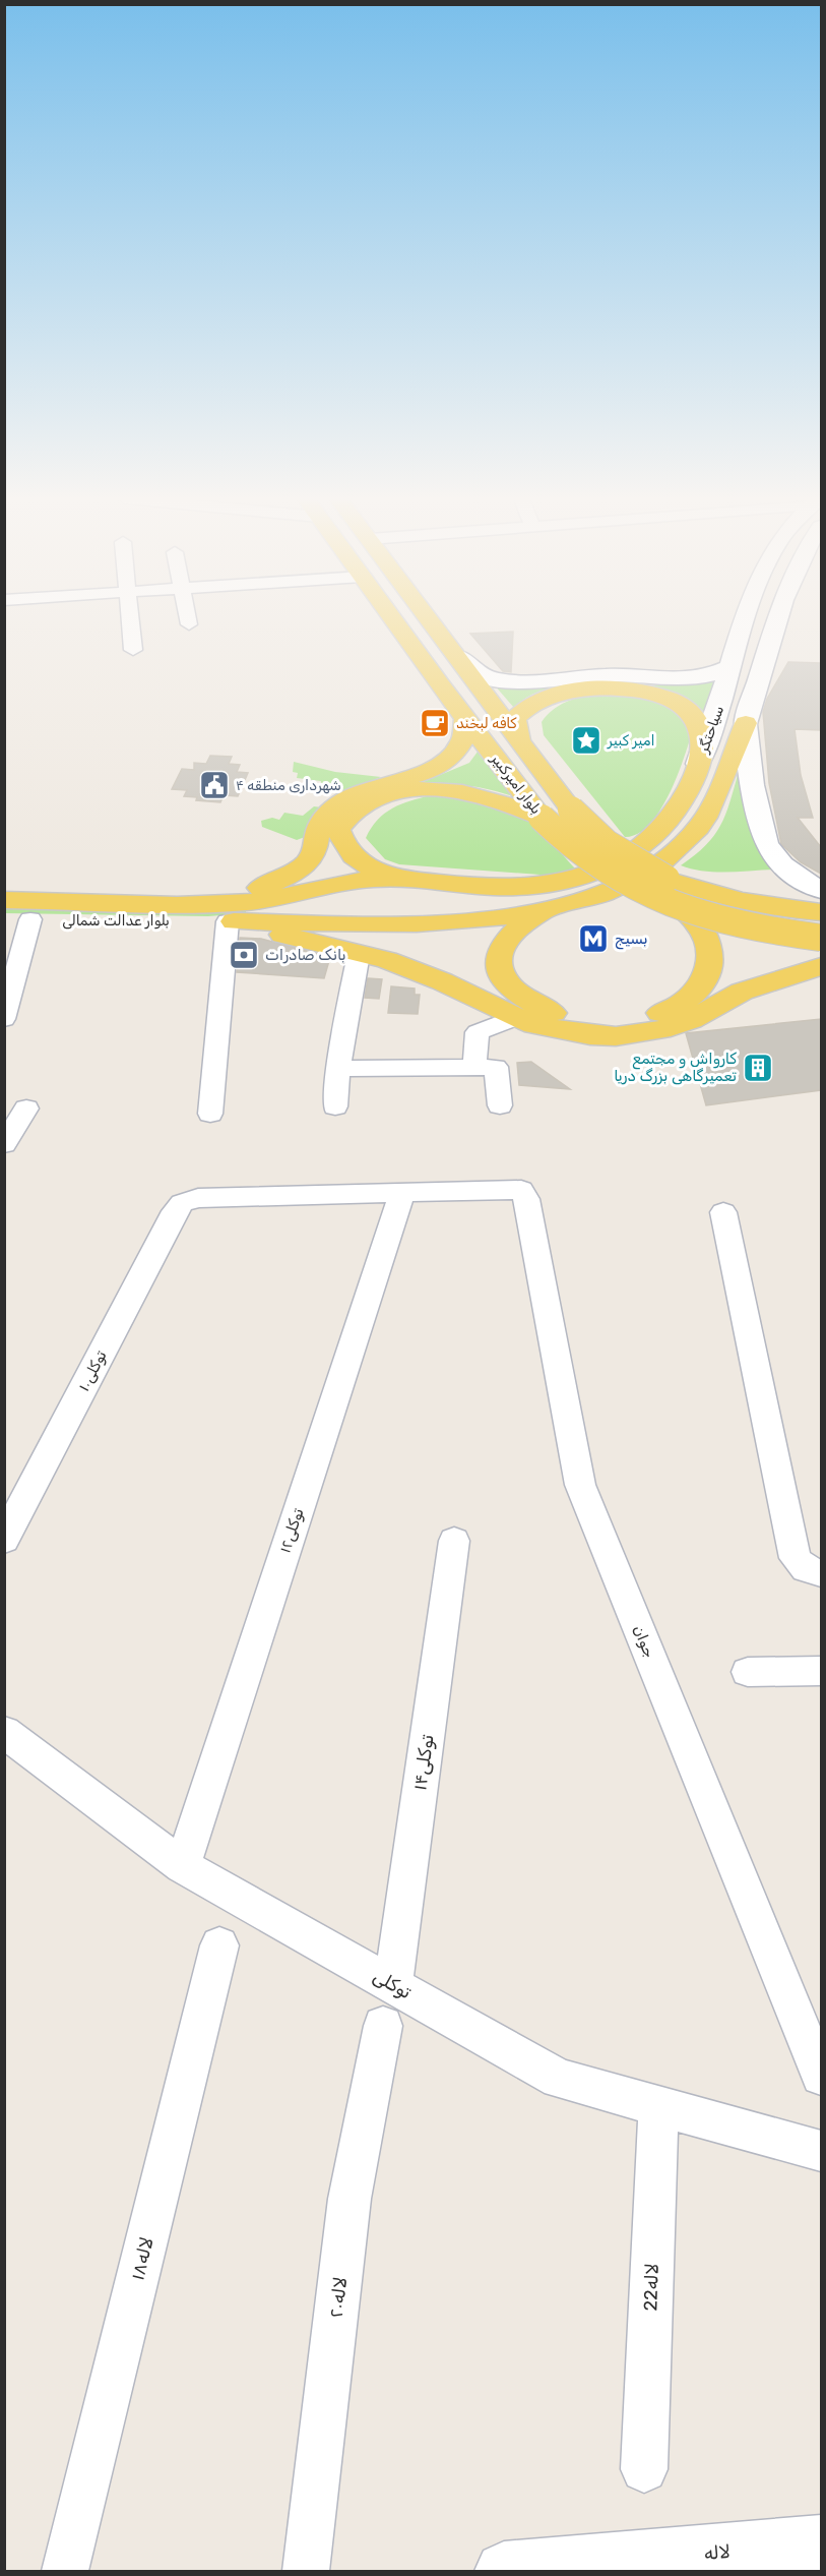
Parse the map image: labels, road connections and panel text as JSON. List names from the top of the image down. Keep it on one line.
{"streets":{"main road":["سیاحتگر","بلوار امیرکبیر","بلوار عدالت شمالی","لاله"],"street":["۱۰توکلی","توکلی۱۲","جوان","توکلی۱۴","توکلی","لاله۱۸","22لاله","لاله۲۰"]},"crossings":[["۱۰توکلی","توکلی۱۲"],["۱۰توکلی","جوان"],["توکلی۱۲","جوان"],["توکلی۱۲","توکلی"],["توکلی۱۴","توکلی"],["توکلی","22لاله"]],"places":{"cafe":["کافه لبخند"],"place":["امیر کبیر"],"public building":["شهرداری منطقه ۴"],"metro station":["بسیج"],"bank":["بانک صادرات"],"building":["کارواش و مجتمع تعمیرگاهی بزرگ دریا"]}}
